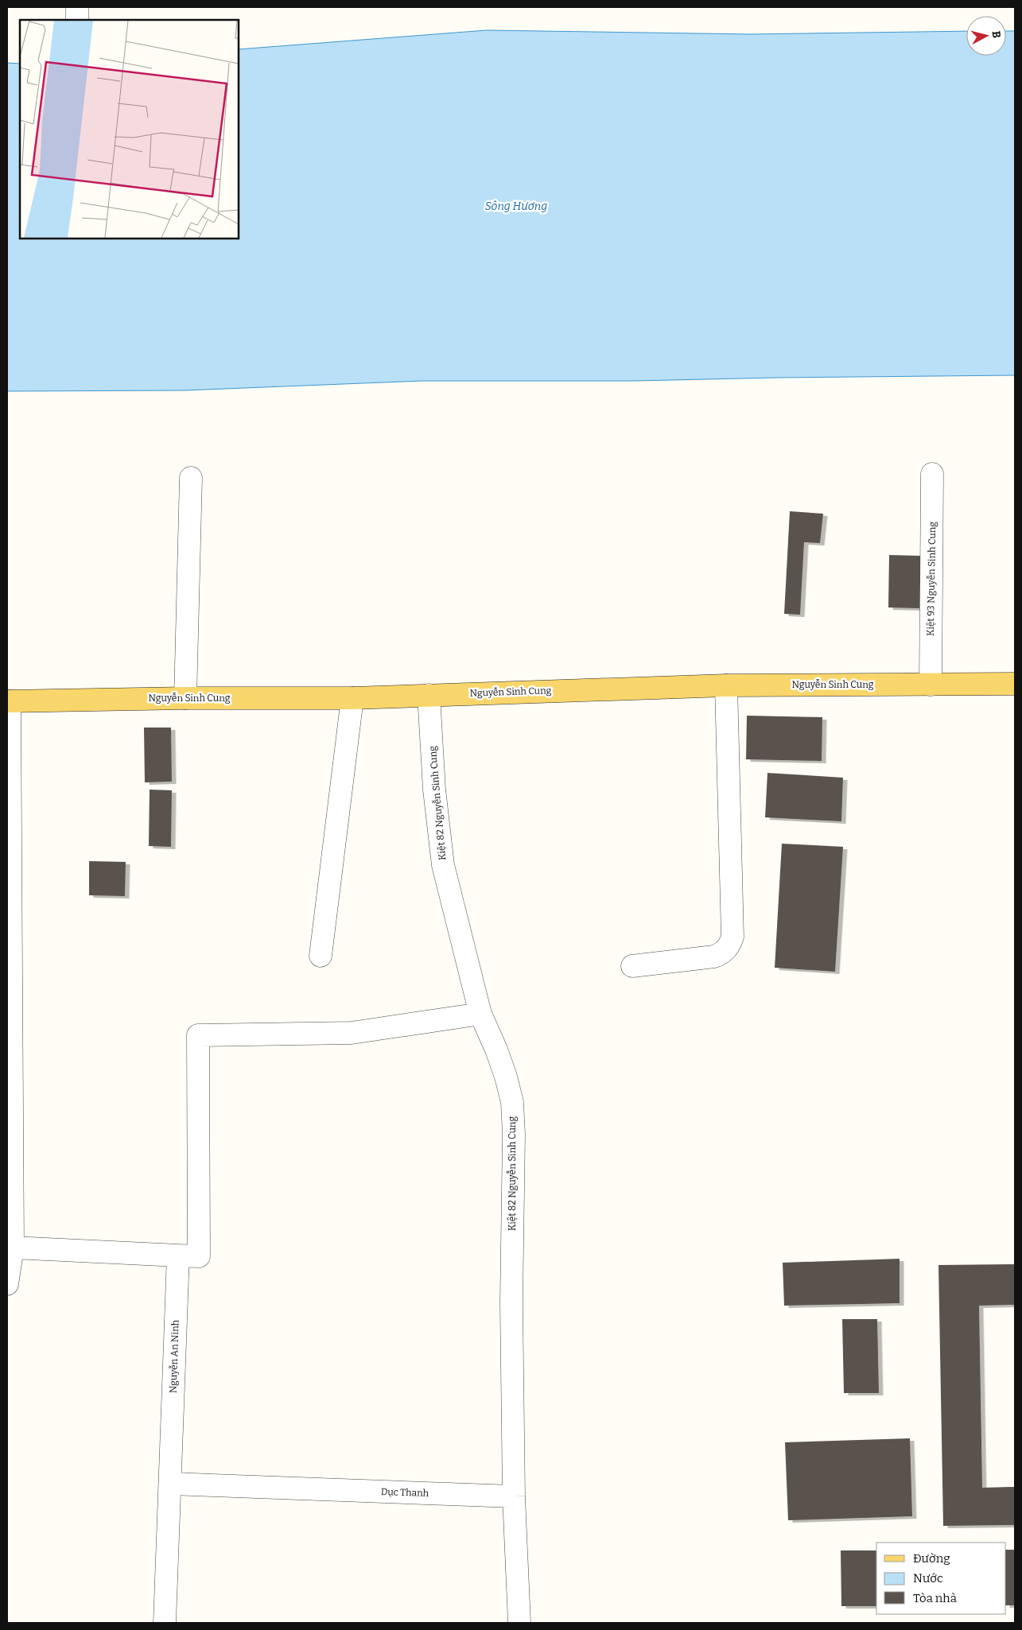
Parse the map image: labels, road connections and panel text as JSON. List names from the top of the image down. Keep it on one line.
{"streets":{"main road":["Nguyễn Sinh Cung"],"street":["Kiệt 93 Nguyễn Sinh Cung","Kiệt 82 Nguyễn Sinh Cung","Nguyễn An Ninh","Dục Thanh"]},"crossings":[["Kiệt 93 Nguyễn Sinh Cung","Nguyễn Sinh Cung"],["Nguyễn Sinh Cung","Kiệt 82 Nguyễn Sinh Cung"],["Kiệt 82 Nguyễn Sinh Cung","Dục Thanh"],["Nguyễn An Ninh","Dục Thanh"]],"water":["Sông Hương"],"legend":["Đường","Nước","Tòa nhà"],"north":"right"}
